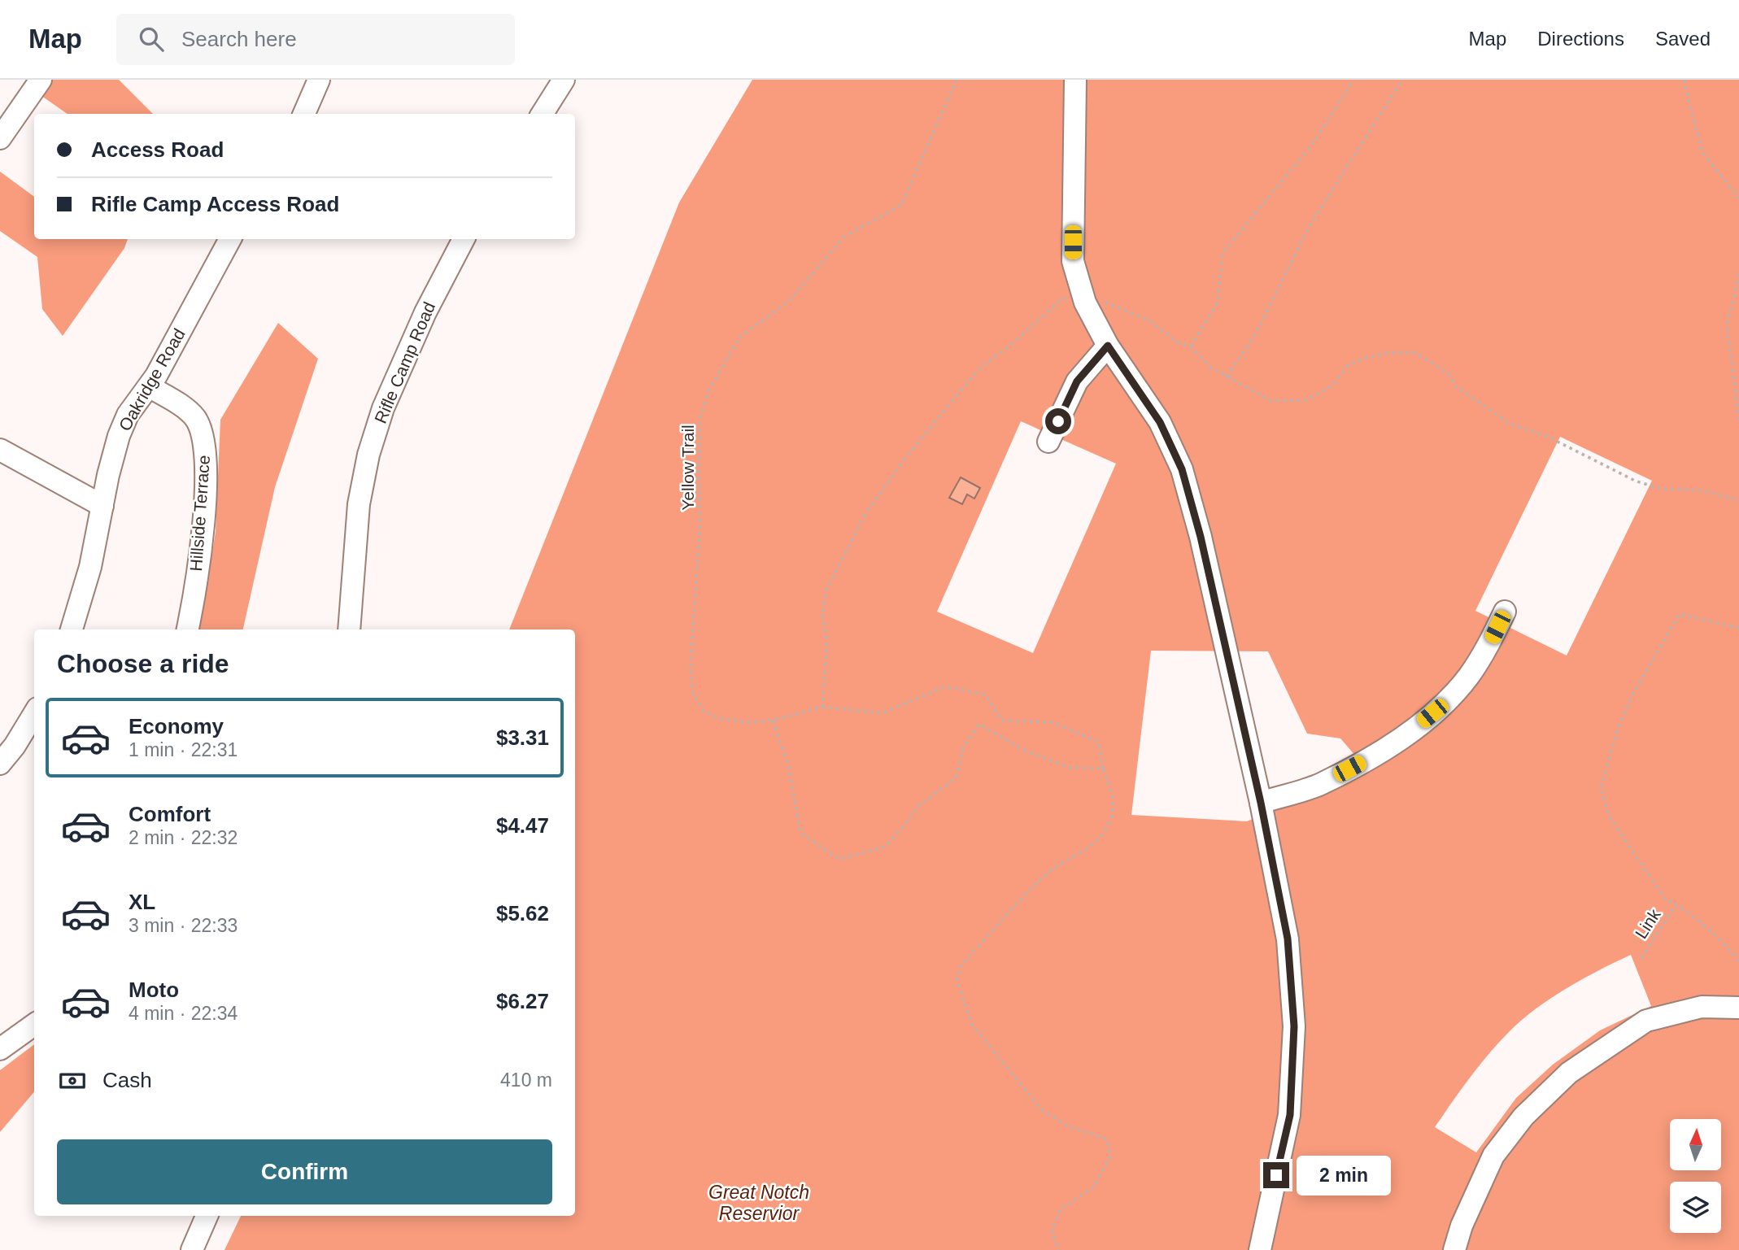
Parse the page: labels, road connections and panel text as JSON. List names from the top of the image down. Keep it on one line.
{"streets":{"street":["Rifle Camp Road","Oakridge Road","Hillside Terrace"],"path":["Yellow Trail","Link"]},"crossings":[["Oakridge Road","Hillside Terrace"]],"water":["Great Notch Reservior"],"north":"top","page":{"header":"Map","search":"Search here","nav":["Map","Directions","Saved"],"banner":["Access Road","Rifle Camp Access Road"],"heading":"Choose a ride","list":[{"name":"Economy","note":"1 min · 22:31","value":"$3.31"},{"name":"Comfort","note":"2 min · 22:32","value":"$4.47"},{"name":"XL","note":"3 min · 22:33","value":"$5.62"},{"name":"Moto","note":"4 min · 22:34","value":"$6.27"}],"pay":["Cash","410 m"],"buttons":"Confirm","bubble":"2 min"}}
